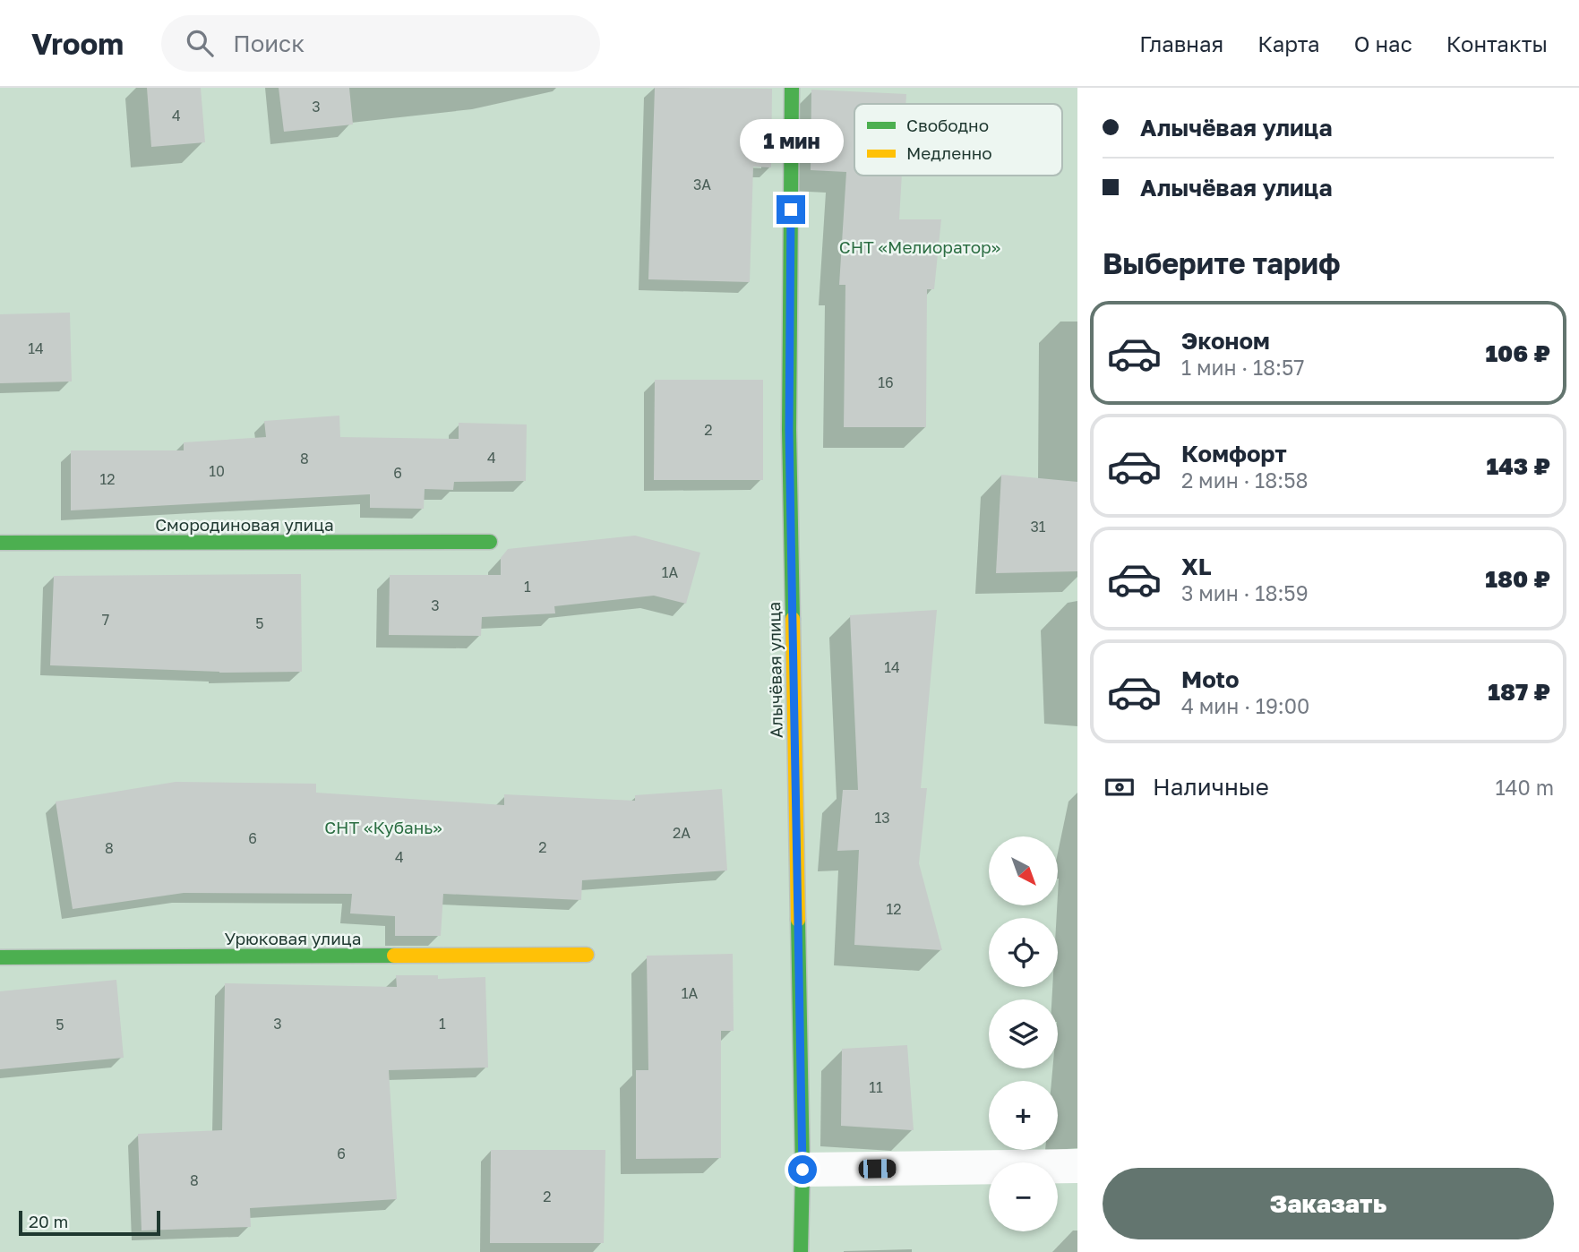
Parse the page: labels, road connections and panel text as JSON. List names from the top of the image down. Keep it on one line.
{"streets":{"street":["Смородиновая улица","Алычёвая улица","Урюковая улица"]},"parks":["СНТ «Мелиоратор»","СНТ «Кубань»"],"house_numbers":["3","4","3А","14","16","2","4","8","10","6","12","31","1А","1","3","7","5","14","13","2А","6","2","8","4","12","1А","3","1","5","11","6","8","2"],"legend":["Свободно","Медленно"],"scale_bar":"20 m","north":"bottom right","page":{"header":"Vroom","search":"Поиск","nav":["Главная","Карта","О нас","Контакты"],"banner":["Алычёвая улица","Алычёвая улица"],"bubble":"1 мин","heading":"Выберите тариф","list":[{"name":"Эконом","note":"1 мин · 18:57","value":"106 ₽"},{"name":"Комфорт","note":"2 мин · 18:58","value":"143 ₽"},{"name":"XL","note":"3 мин · 18:59","value":"180 ₽"},{"name":"Moto","note":"4 мин · 19:00","value":"187 ₽"}],"pay":["Наличные","140 m"],"map_buttons":["+","−"],"buttons":"Заказать","scale":"20 m"}}
